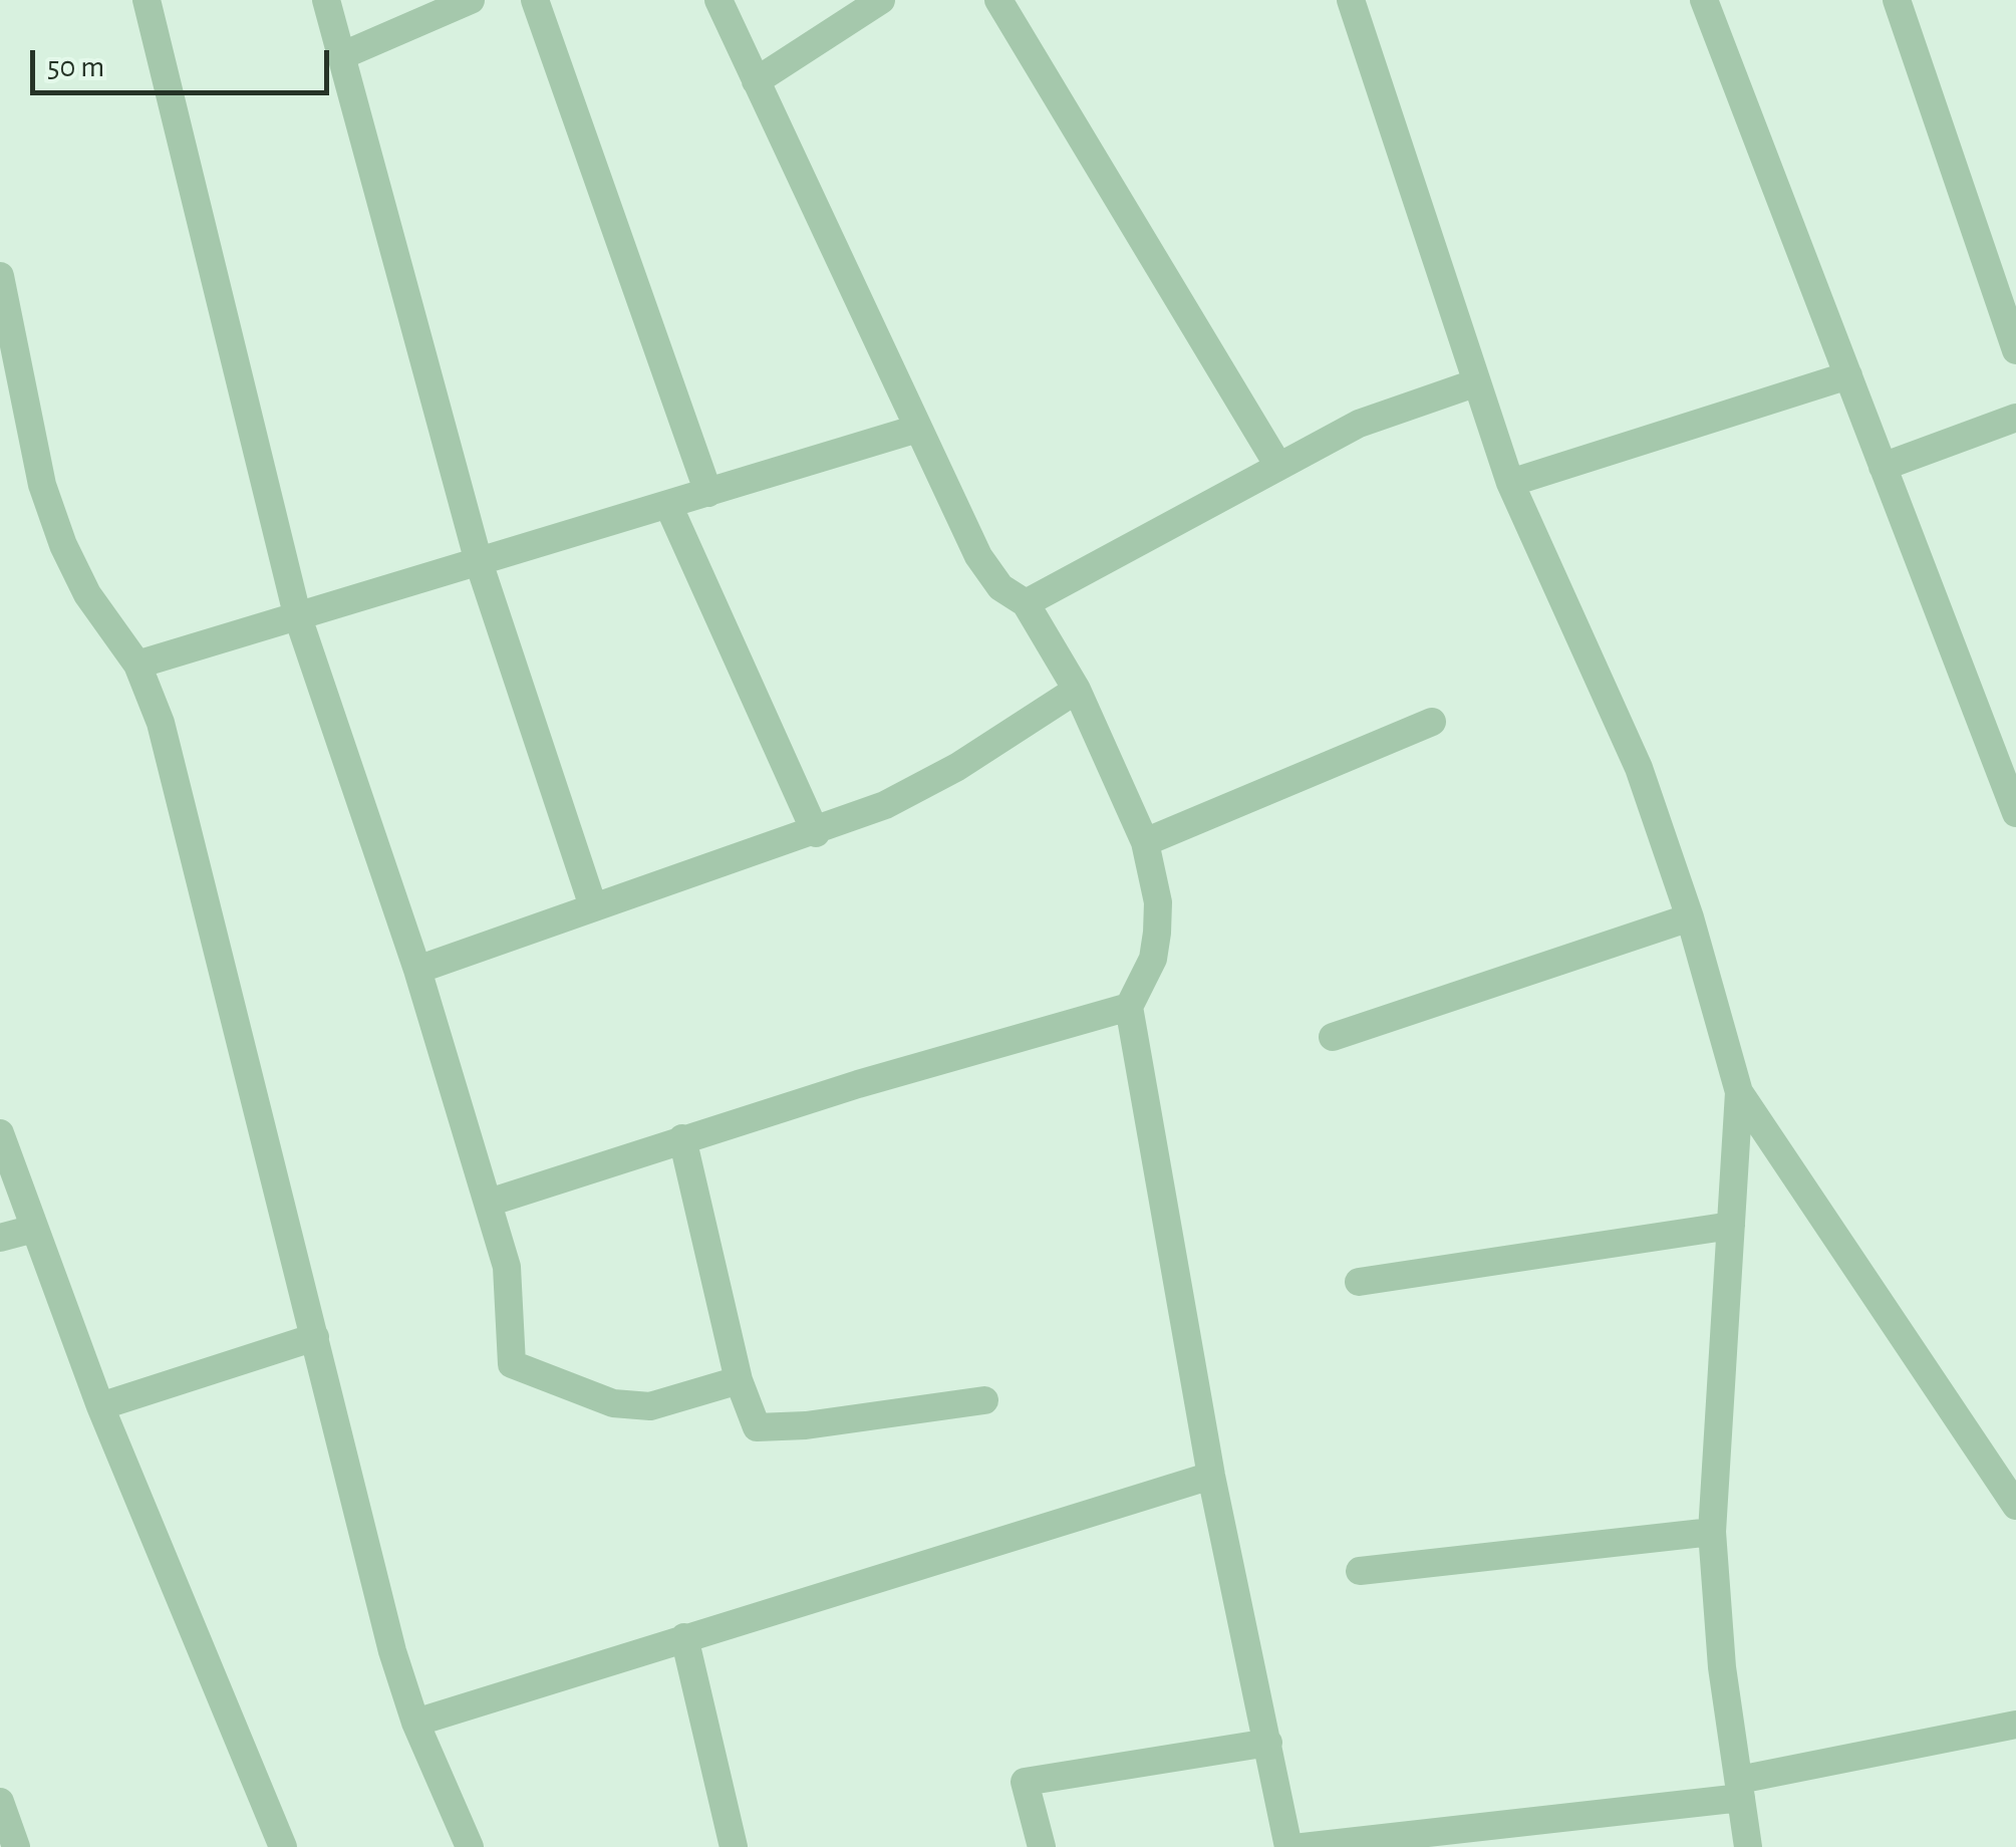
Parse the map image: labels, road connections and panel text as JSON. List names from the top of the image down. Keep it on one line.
{"scale_bar":"50 m"}
